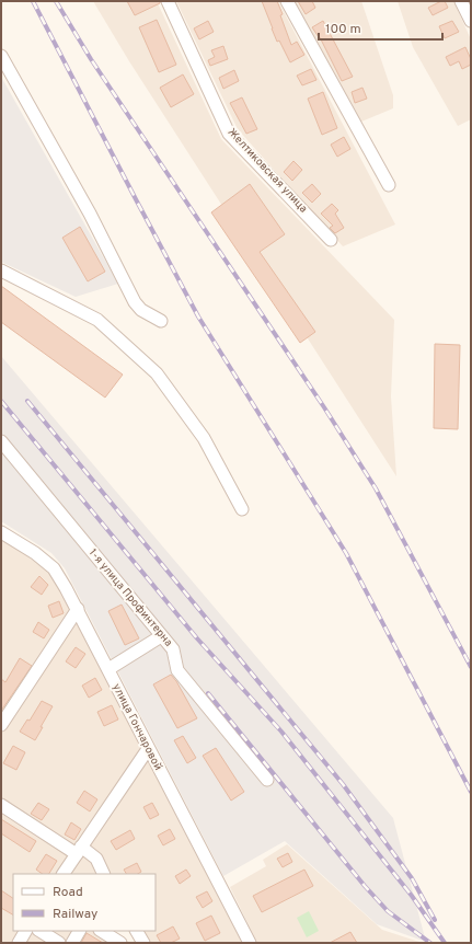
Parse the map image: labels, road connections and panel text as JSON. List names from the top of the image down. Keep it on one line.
{"streets":{"street":["Желтиковская улица","1-я улица Профинтерна","улица Гончаровой"]},"legend":["Road","Railway"],"scale_bar":"100 m"}
